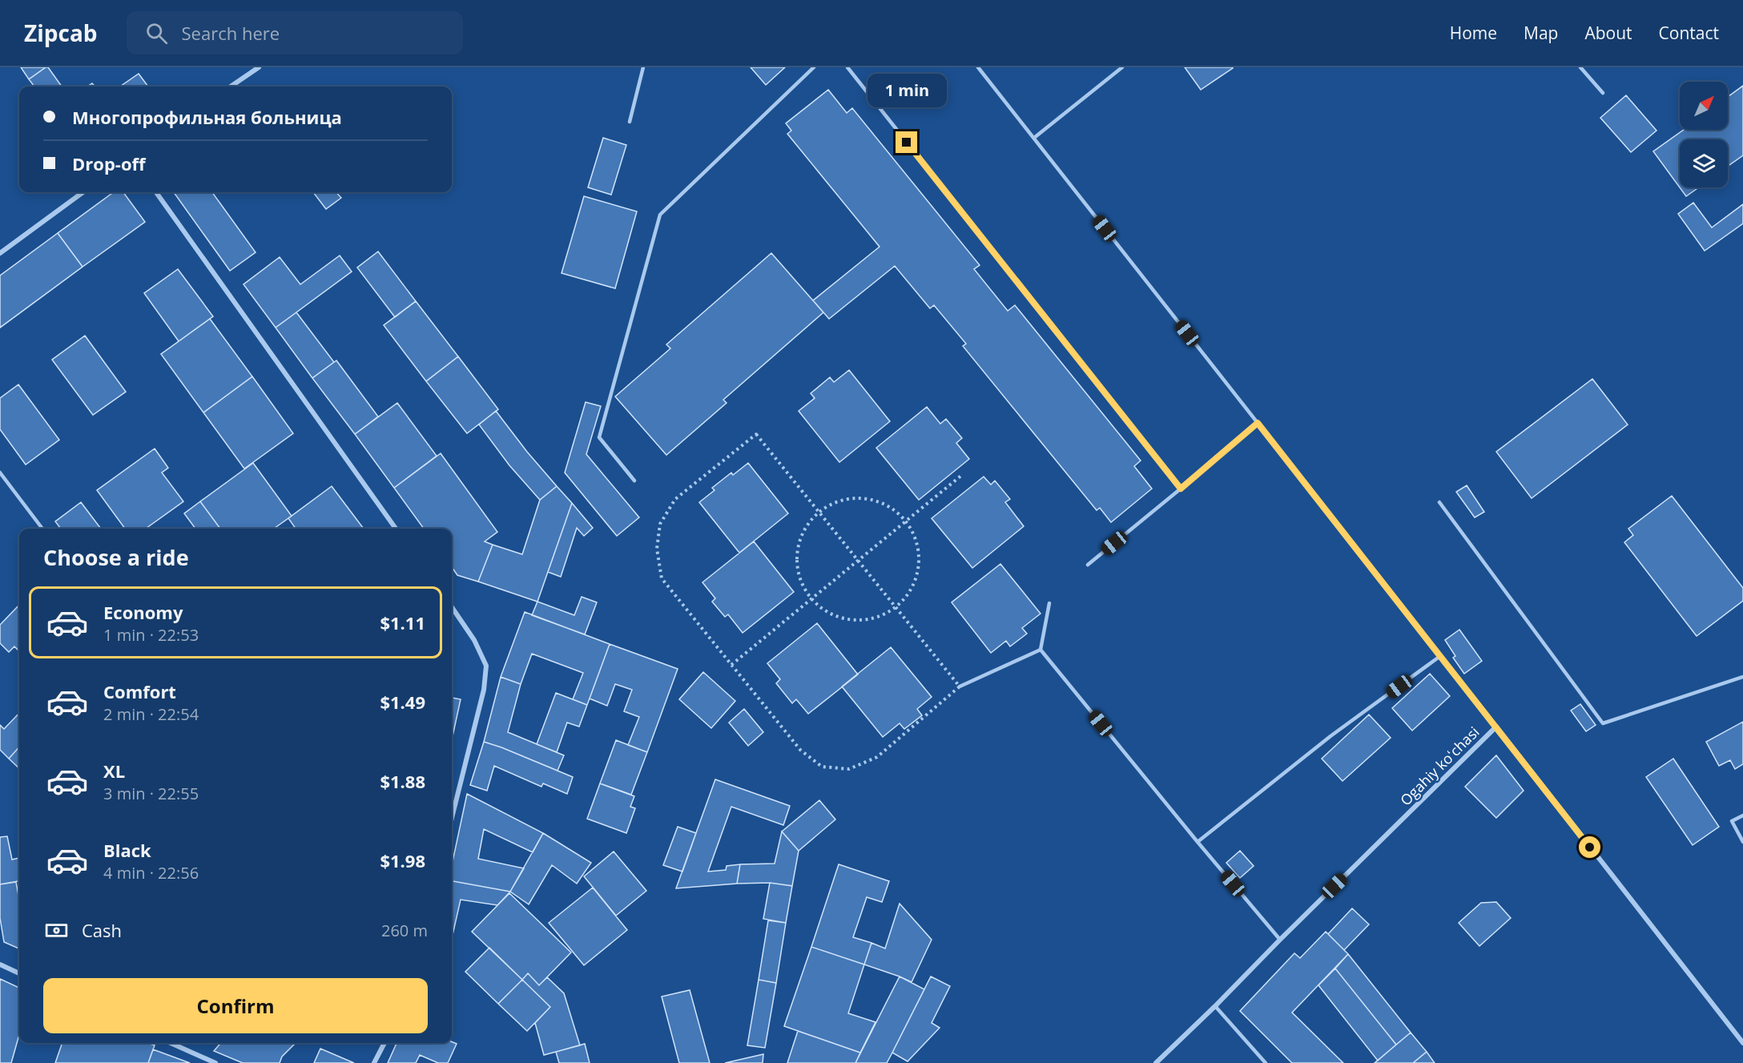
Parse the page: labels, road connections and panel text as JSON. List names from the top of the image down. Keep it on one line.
{"streets":{"street":["Ogahiy koʻchasi"]},"north":"top right","page":{"header":"Zipcab","search":"Search here","nav":["Home","Map","About","Contact"],"bubble":"1 min","banner":["Многопрофильная больница","Drop-off"],"heading":"Choose a ride","list":[{"name":"Economy","note":"1 min · 22:53","value":"$1.11"},{"name":"Comfort","note":"2 min · 22:54","value":"$1.49"},{"name":"XL","note":"3 min · 22:55","value":"$1.88"},{"name":"Black","note":"4 min · 22:56","value":"$1.98"}],"pay":["Cash","260 m"],"buttons":"Confirm"}}
